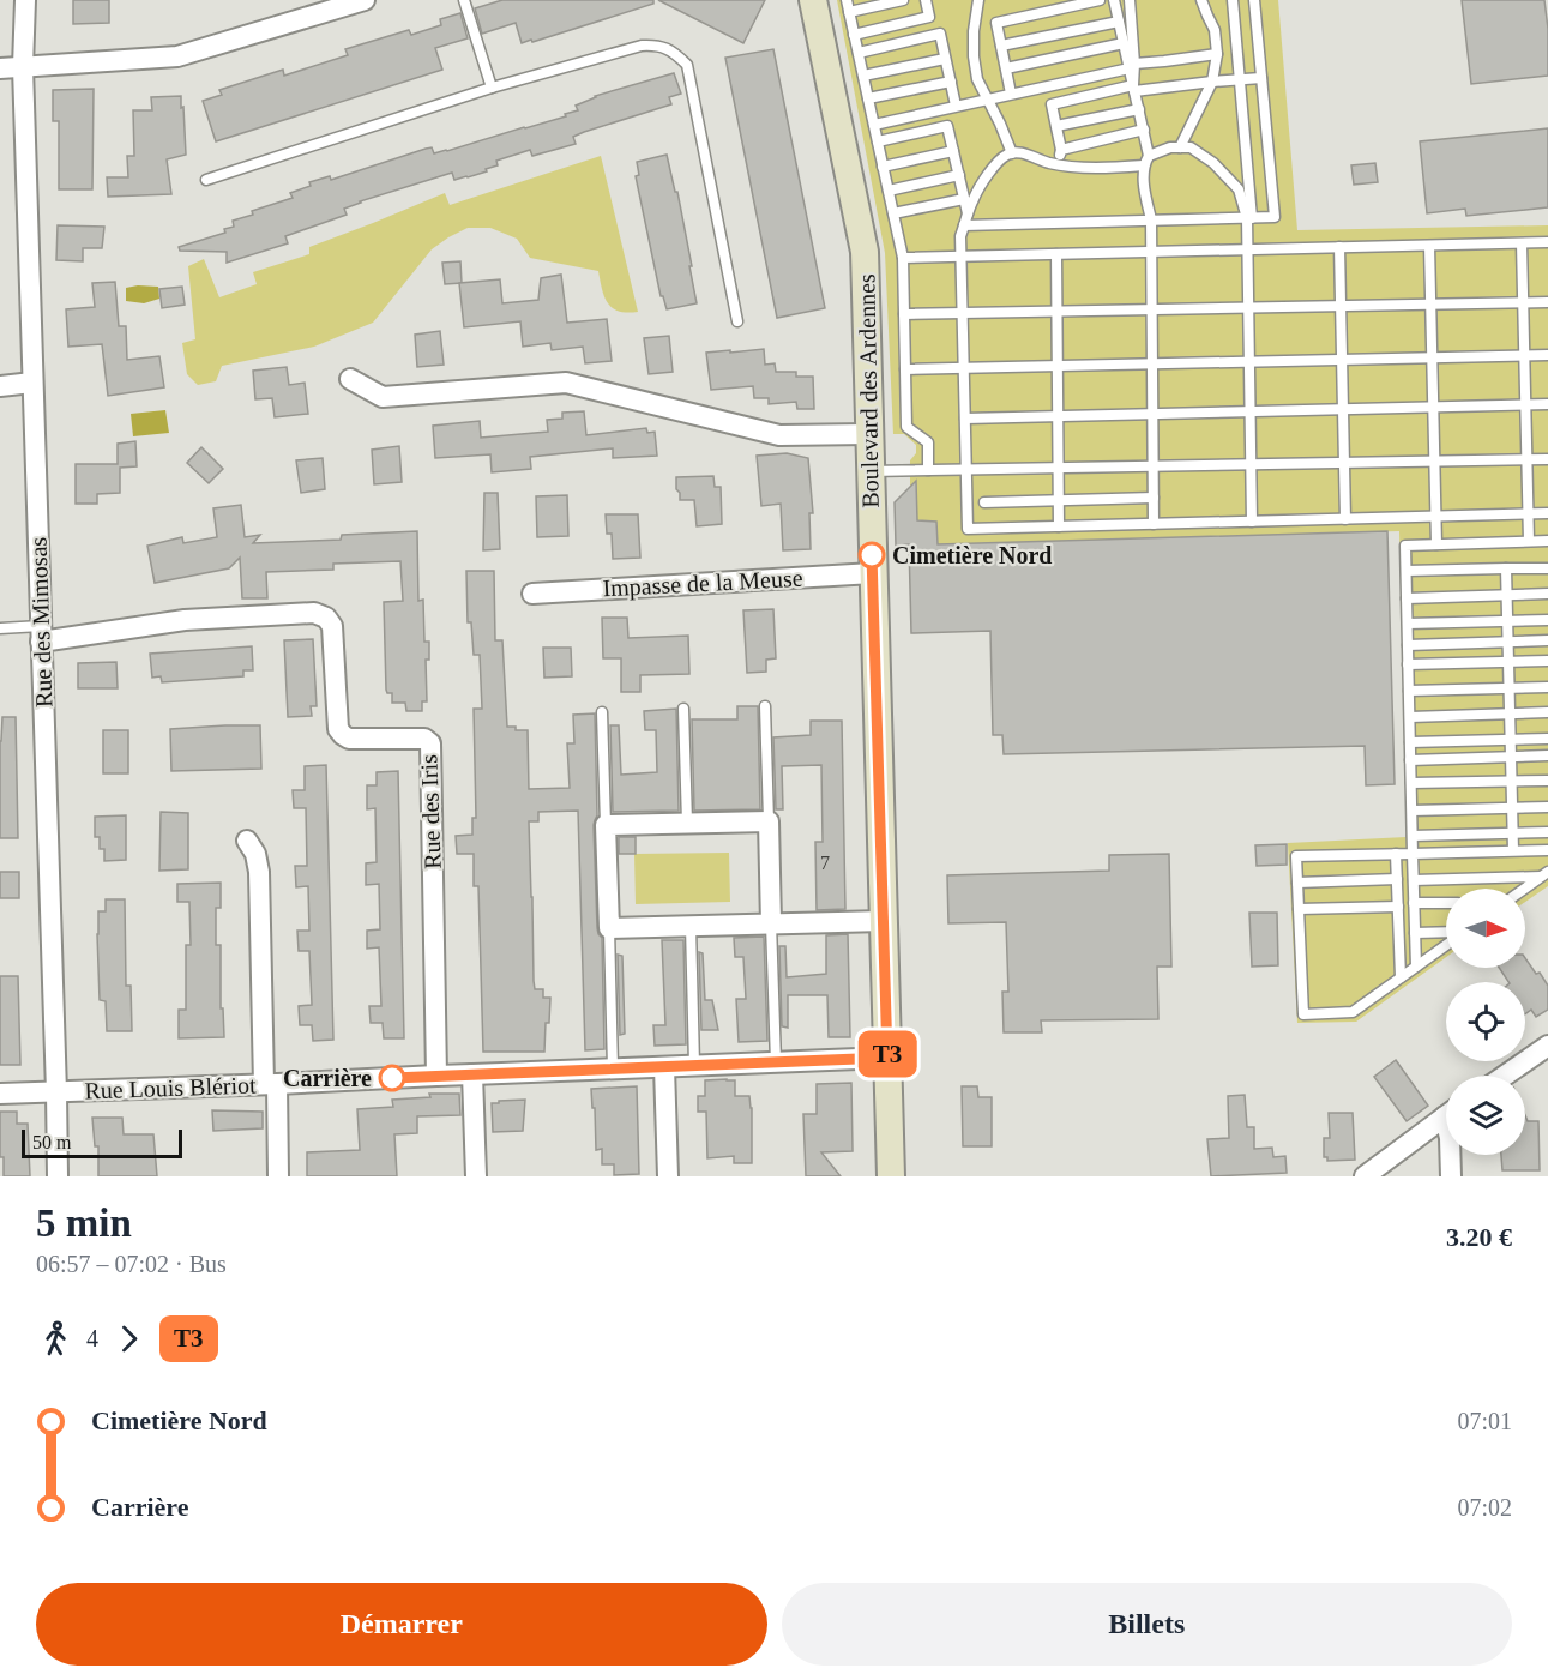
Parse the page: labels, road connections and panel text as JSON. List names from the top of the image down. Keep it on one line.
{"streets":{"main road":["Boulevard des Ardennes"],"street":["Impasse de la Meuse","Rue des Mimosas","Rue des Iris","Rue Louis Blériot"]},"crossings":[["Boulevard des Ardennes","Impasse de la Meuse"],["Boulevard des Ardennes","Rue Louis Blériot"],["Rue des Mimosas","Rue des Iris"],["Rue des Mimosas","Rue Louis Blériot"],["Rue des Iris","Rue Louis Blériot"]],"places":["Cimetière Nord","Carrière"],"lines":["bus line T3"],"house_numbers":["7"],"scale_bar":"50 m","north":"right","page":{"on_map":"T3","scale":"50 m","heading":["5 min","06:57 – 07:02 · Bus","3.20 €"],"legs":["4","T3"],"list":[{"name":"Cimetière Nord","value":"07:01"},{"name":"Carrière","value":"07:02"}],"buttons":["Démarrer","Billets"]}}
